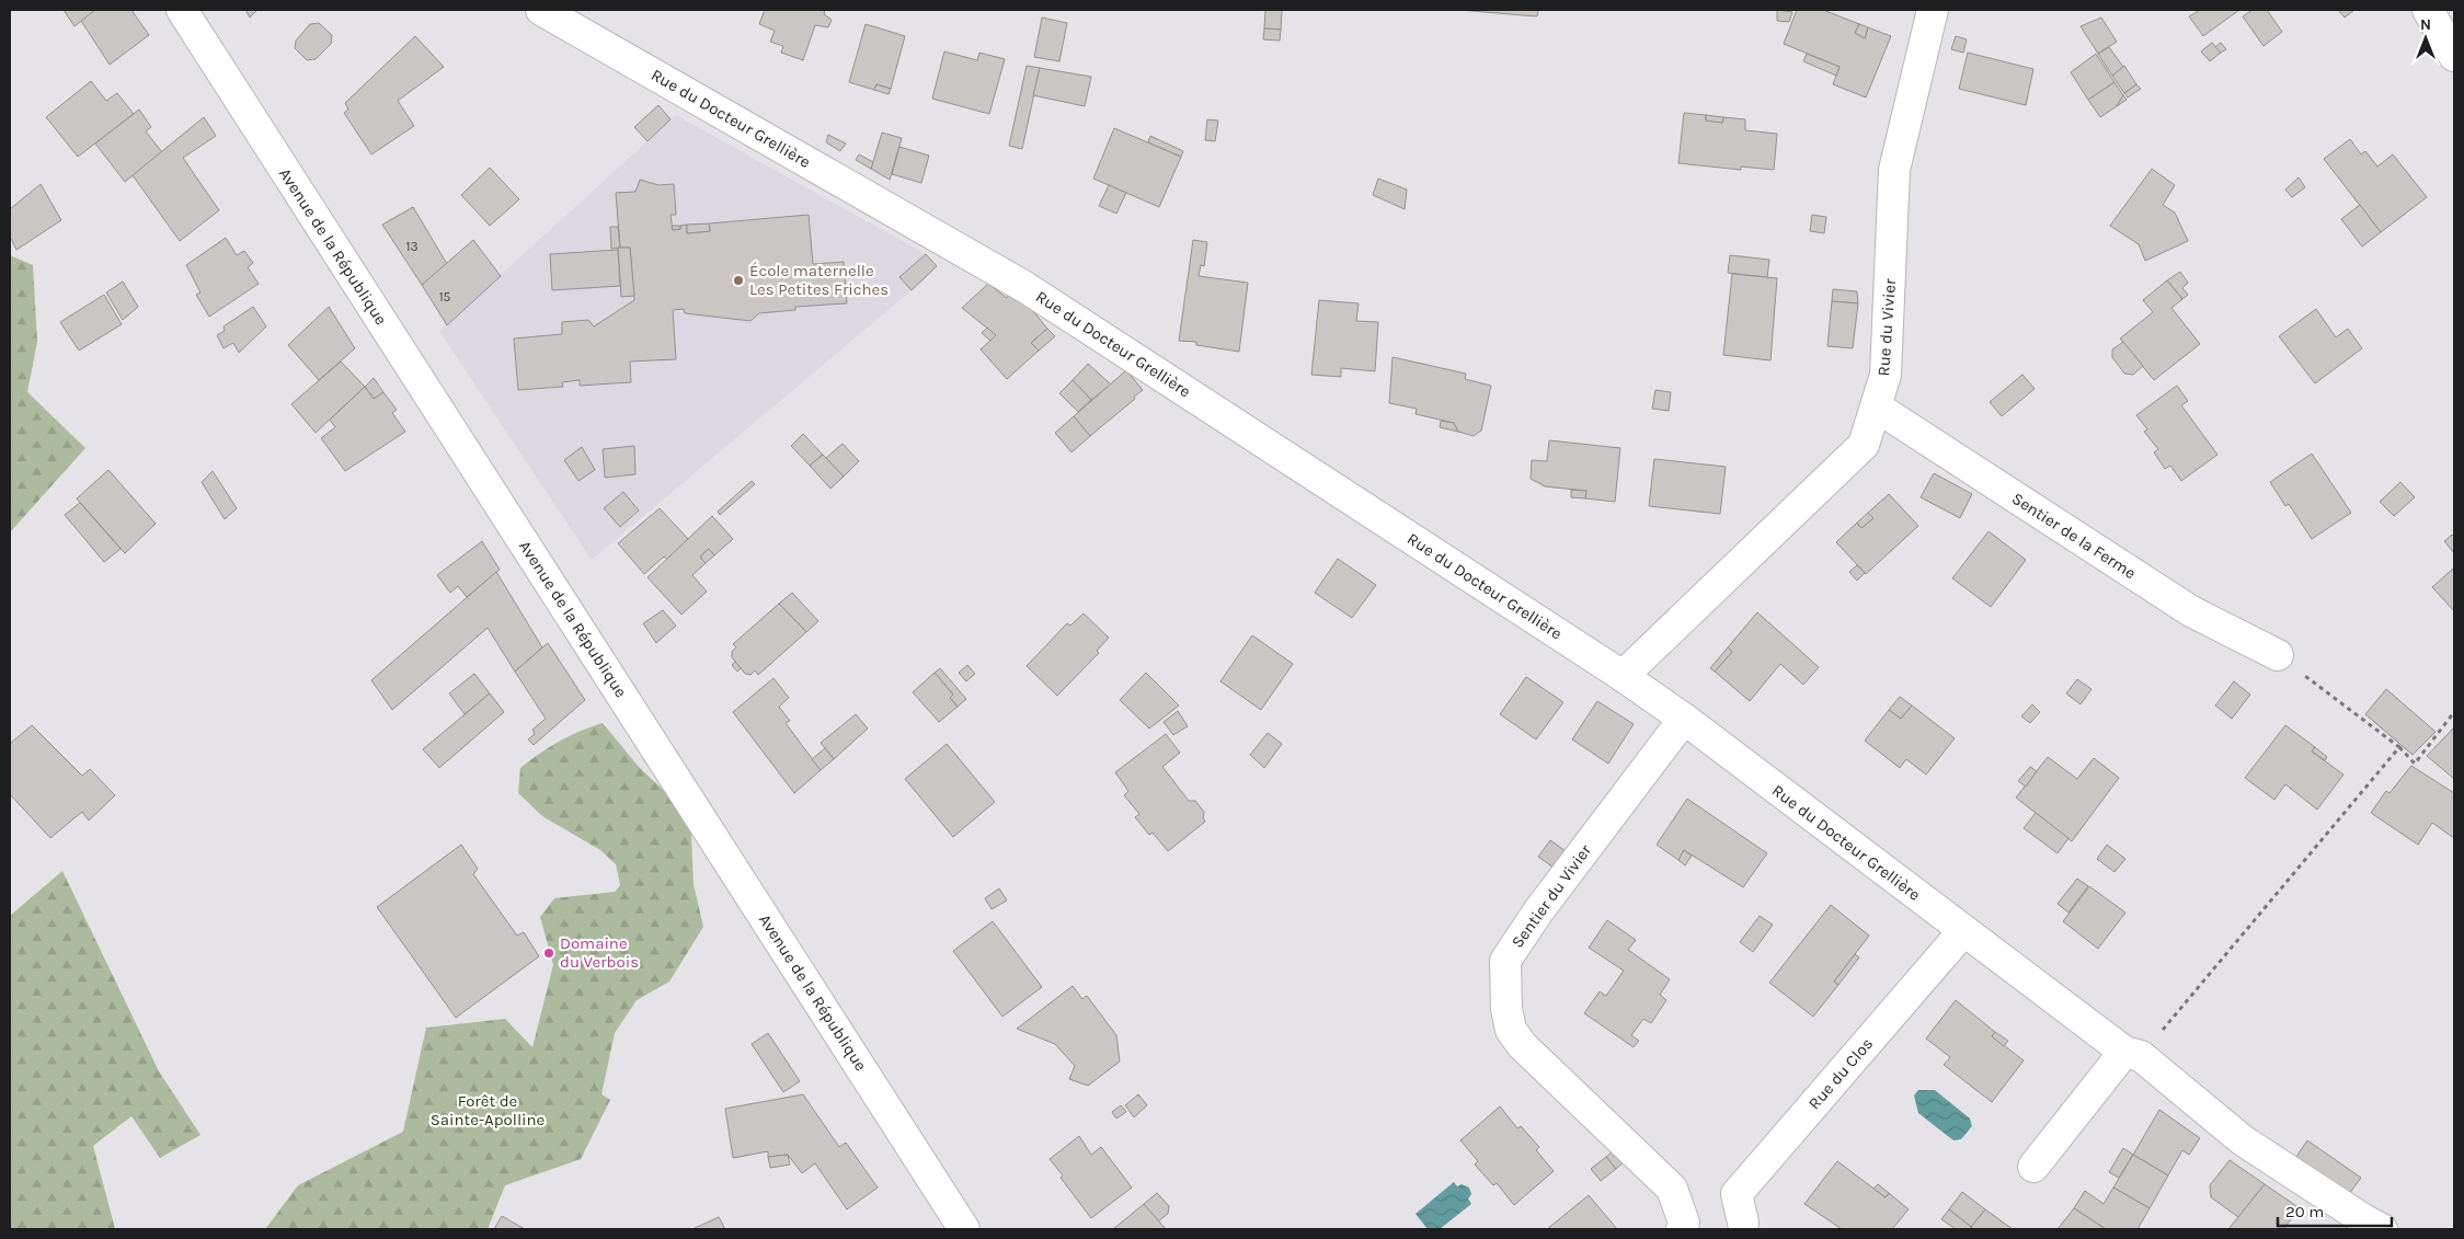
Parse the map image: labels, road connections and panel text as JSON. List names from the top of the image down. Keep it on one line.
{"streets":{"street":["Rue du Docteur Grellière","Avenue de la République","Rue du Vivier","Sentier de la Ferme","Sentier du Vivier","Rue du Clos"]},"crossings":[["Rue du Docteur Grellière","Rue du Vivier"],["Rue du Docteur Grellière","Sentier du Vivier"],["Rue du Docteur Grellière","Rue du Clos"],["Rue du Vivier","Sentier de la Ferme"]],"parks":["Forêt de Sainte-Apolline"],"places":["École maternelle Les Petites Friches","Domaine du Verbois"],"house_numbers":["13","15"],"scale_bar":"20 m","north":"top"}
